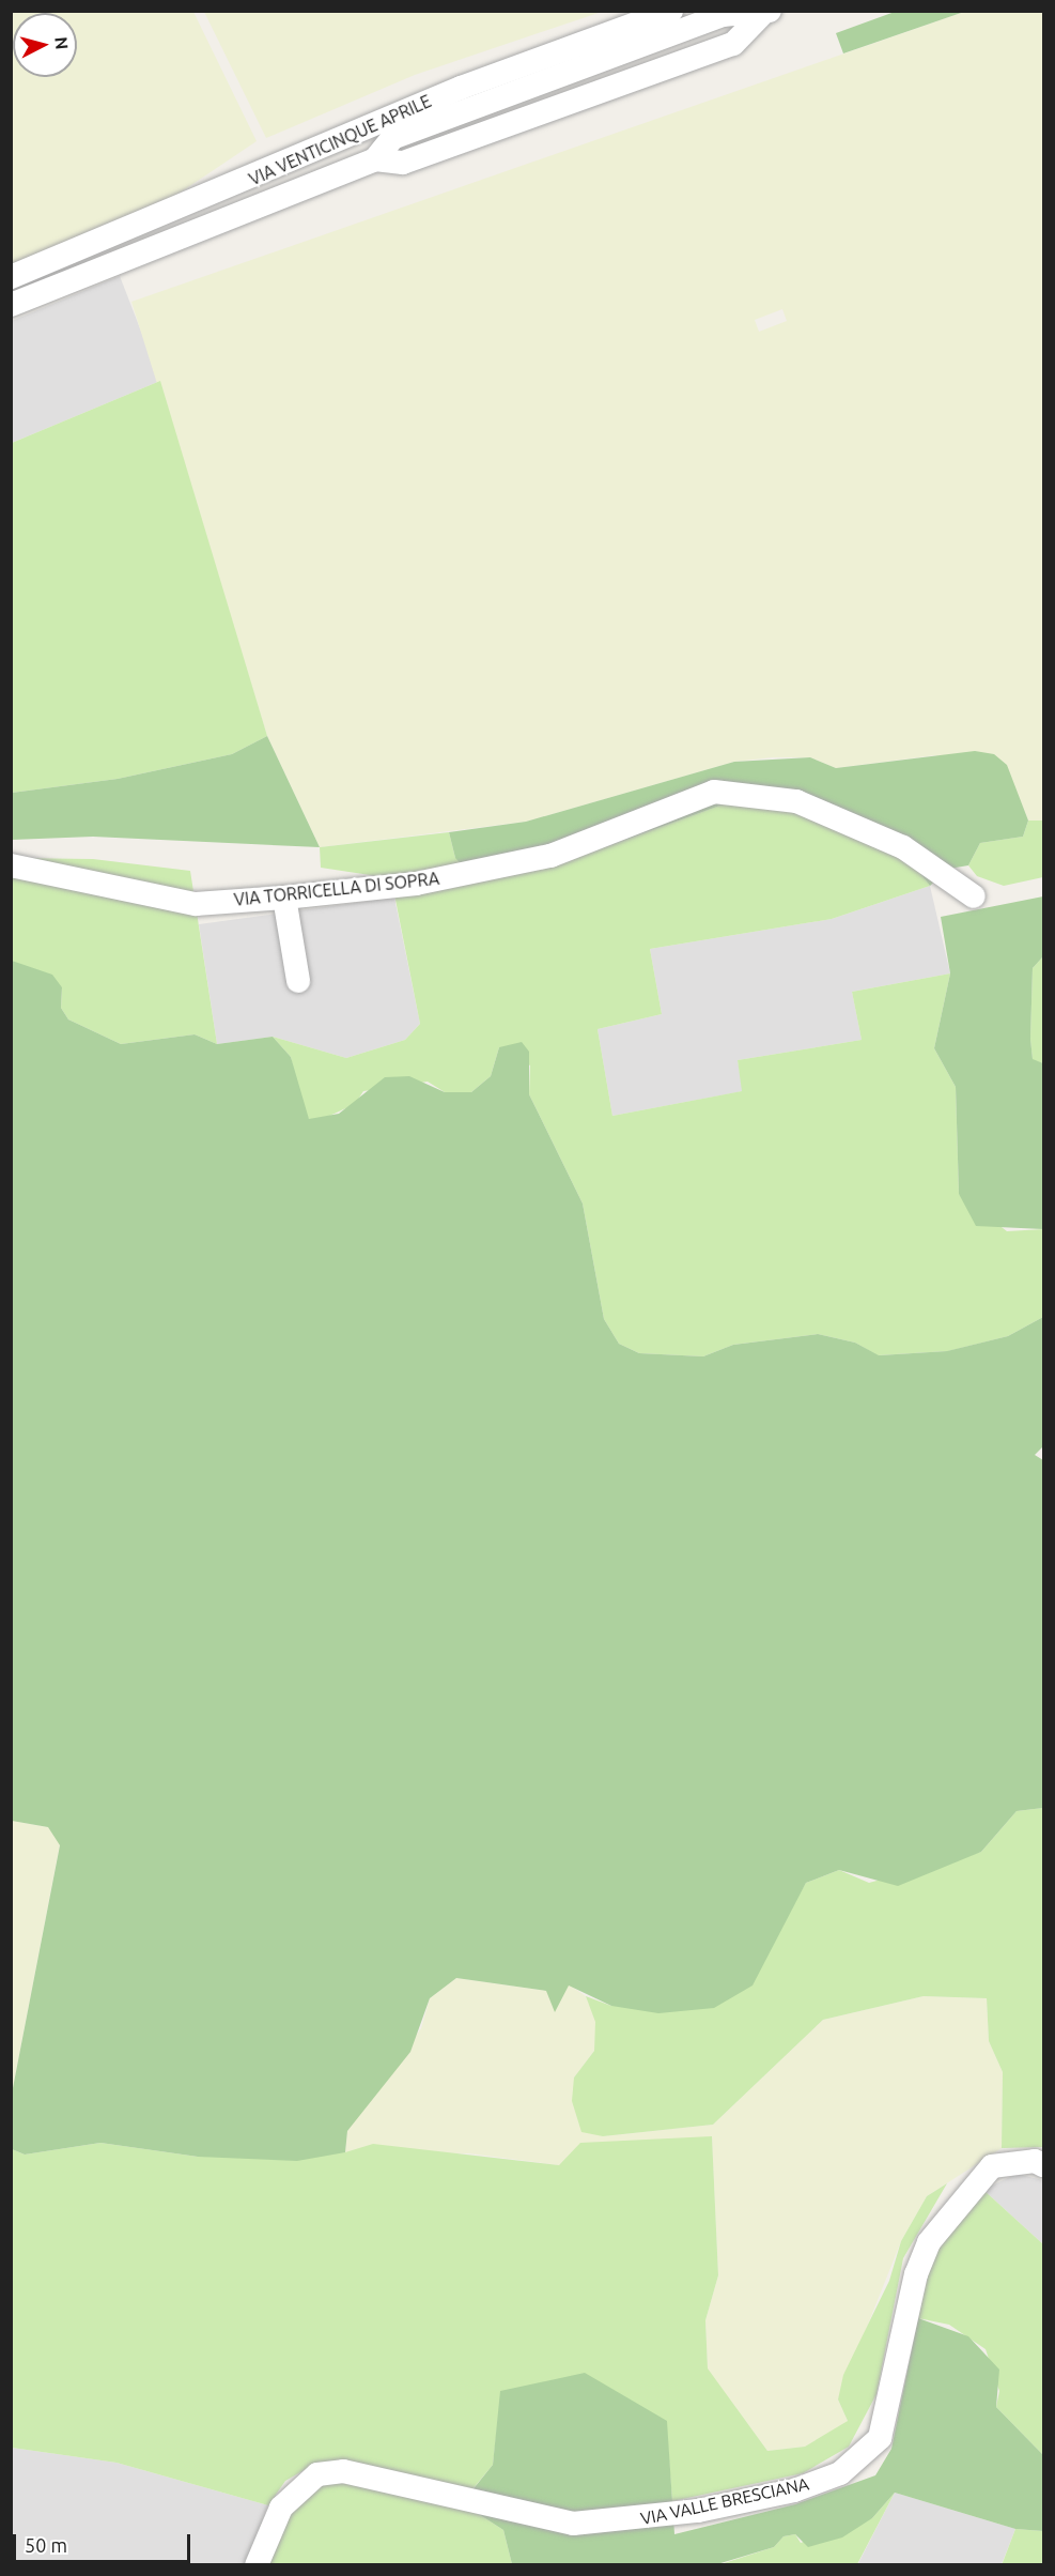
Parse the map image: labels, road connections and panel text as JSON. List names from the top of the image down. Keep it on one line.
{"streets":{"street":["VIA VENTICINQUE APRILE","VIA TORRICELLA DI SOPRA","VIA VALLE BRESCIANA"]},"scale_bar":"50 m","north":"right"}
